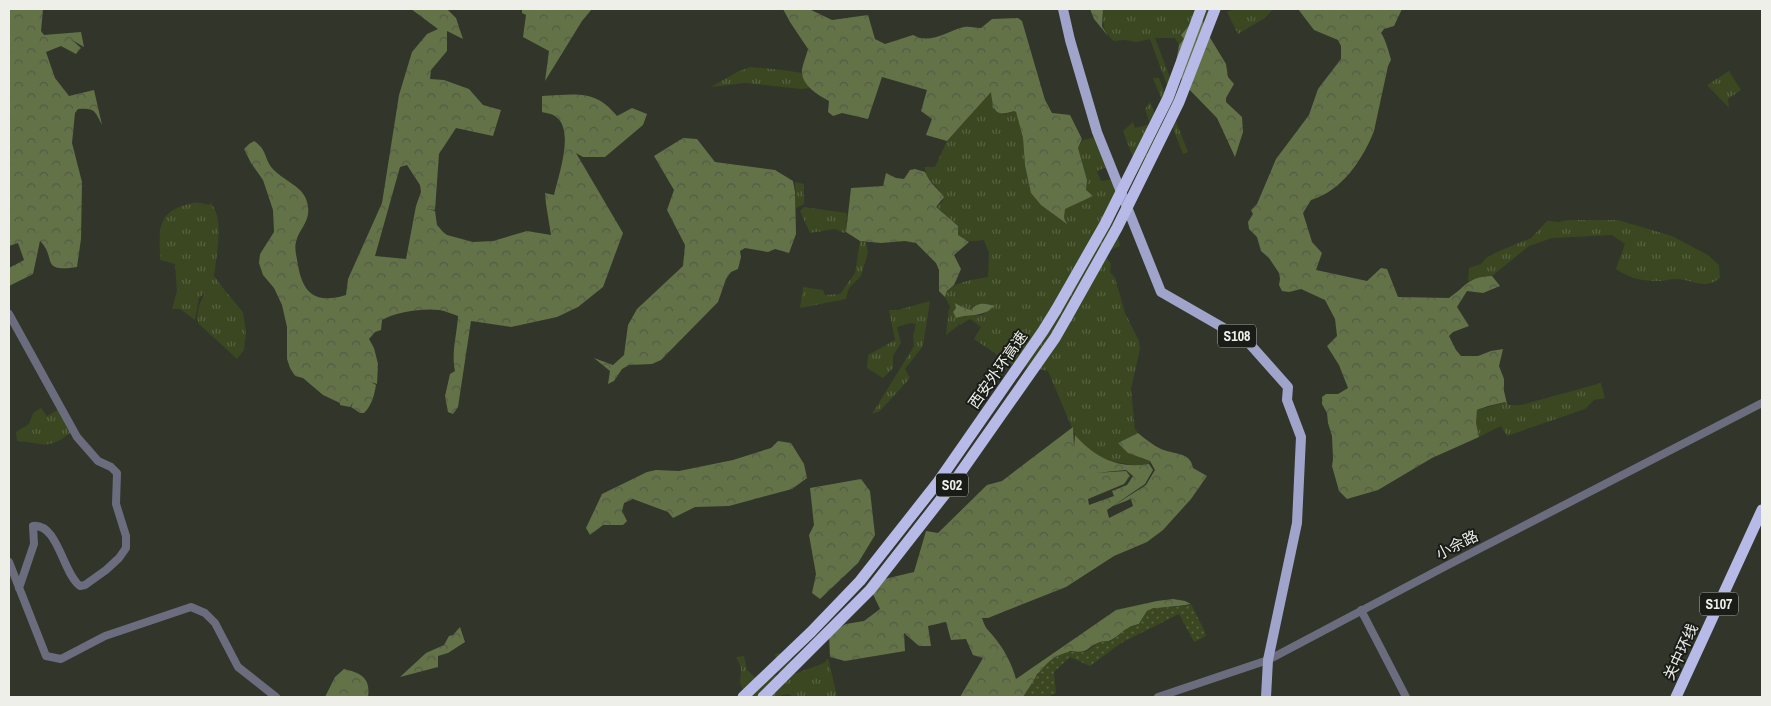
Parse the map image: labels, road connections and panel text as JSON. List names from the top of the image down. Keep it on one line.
{"streets":{"highway":["西安外环高速","S02","S107","关中环线"],"main road":["S108"],"street":["小佘路"]},"crossings":[["S108","小佘路"]]}
